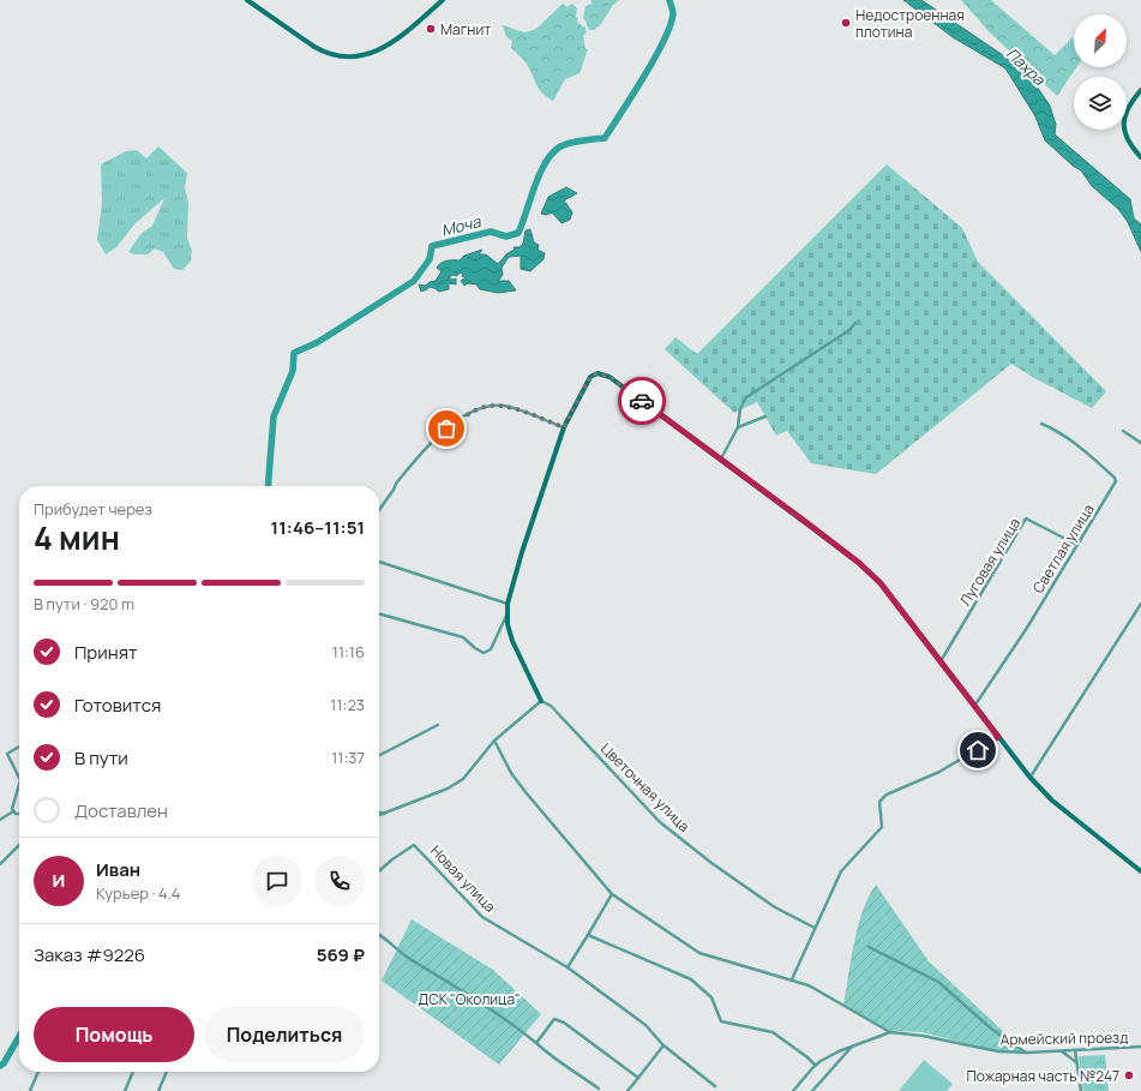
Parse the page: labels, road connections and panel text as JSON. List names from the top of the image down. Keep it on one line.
{"streets":{"street":["Светлая улица","Луговая улица","Цветочная улица","Новая улица","Армейский проезд"]},"crossings":[["Светлая улица","Луговая улица"]],"water":["Пахра","Моча"],"parks":["ДСК \"Околица\""],"places":["Недостроенная плотина","Магнит","Пожарная часть №247"],"north":"top right","page":{"heading":["4 мин","Прибудет через","11:46–11:51"],"panel":["Иван","Курьер · 4.4","Заказ #9226","569 ₽"],"bar":"В пути · 920 m","list":[["Принят","11:16"],["Готовится","11:23"],["В пути","11:37"],"Доставлен"],"round":"И","buttons":["Помощь","Поделиться"]}}
